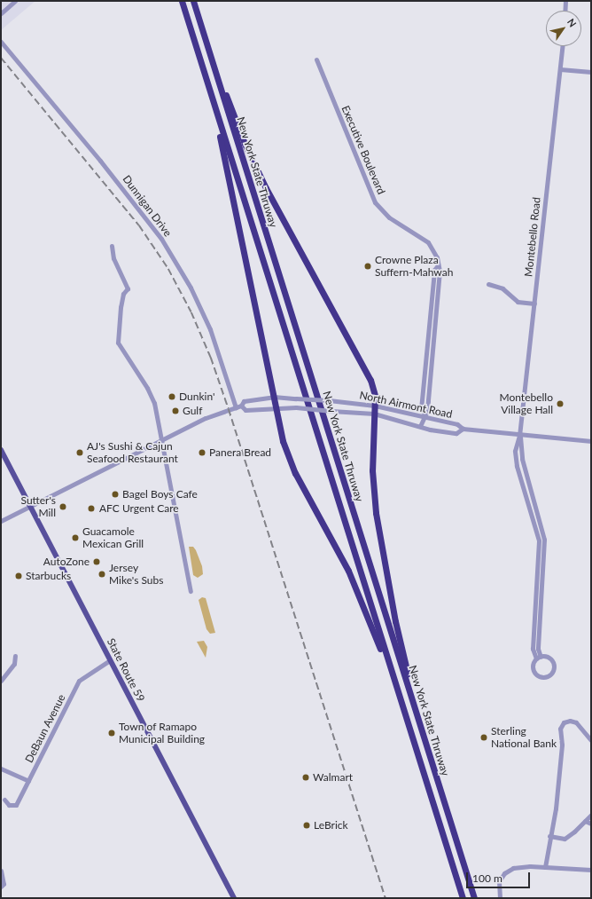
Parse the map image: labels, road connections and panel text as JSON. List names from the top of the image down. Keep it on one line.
{"streets":{"highway":["New York State Thruway"],"main road":["State Route 59"],"street":["Executive Boulevard","Dunnigan Drive","Montebello Road","North Airmont Road","DeBaun Avenue"]},"crossings":[["Executive Boulevard","North Airmont Road"],["Dunnigan Drive","North Airmont Road"],["Montebello Road","North Airmont Road"],["North Airmont Road","State Route 59"],["State Route 59","DeBaun Avenue"]],"places":["Crowne Plaza Suffern-Mahwah","Dunkin'","Montebello Village Hall","Gulf","AJ's Sushi & Cajun Seafood Restaurant","Panera Bread","Bagel Boys Cafe","Sutter's Mill","AFC Urgent Care","Guacamole Mexican Grill","AutoZone","Jersey Mike's Subs","Starbucks","Town of Ramapo Municipal Building","Sterling National Bank","Walmart","LeBrick"],"scale_bar":"100 m","north":"top right"}
